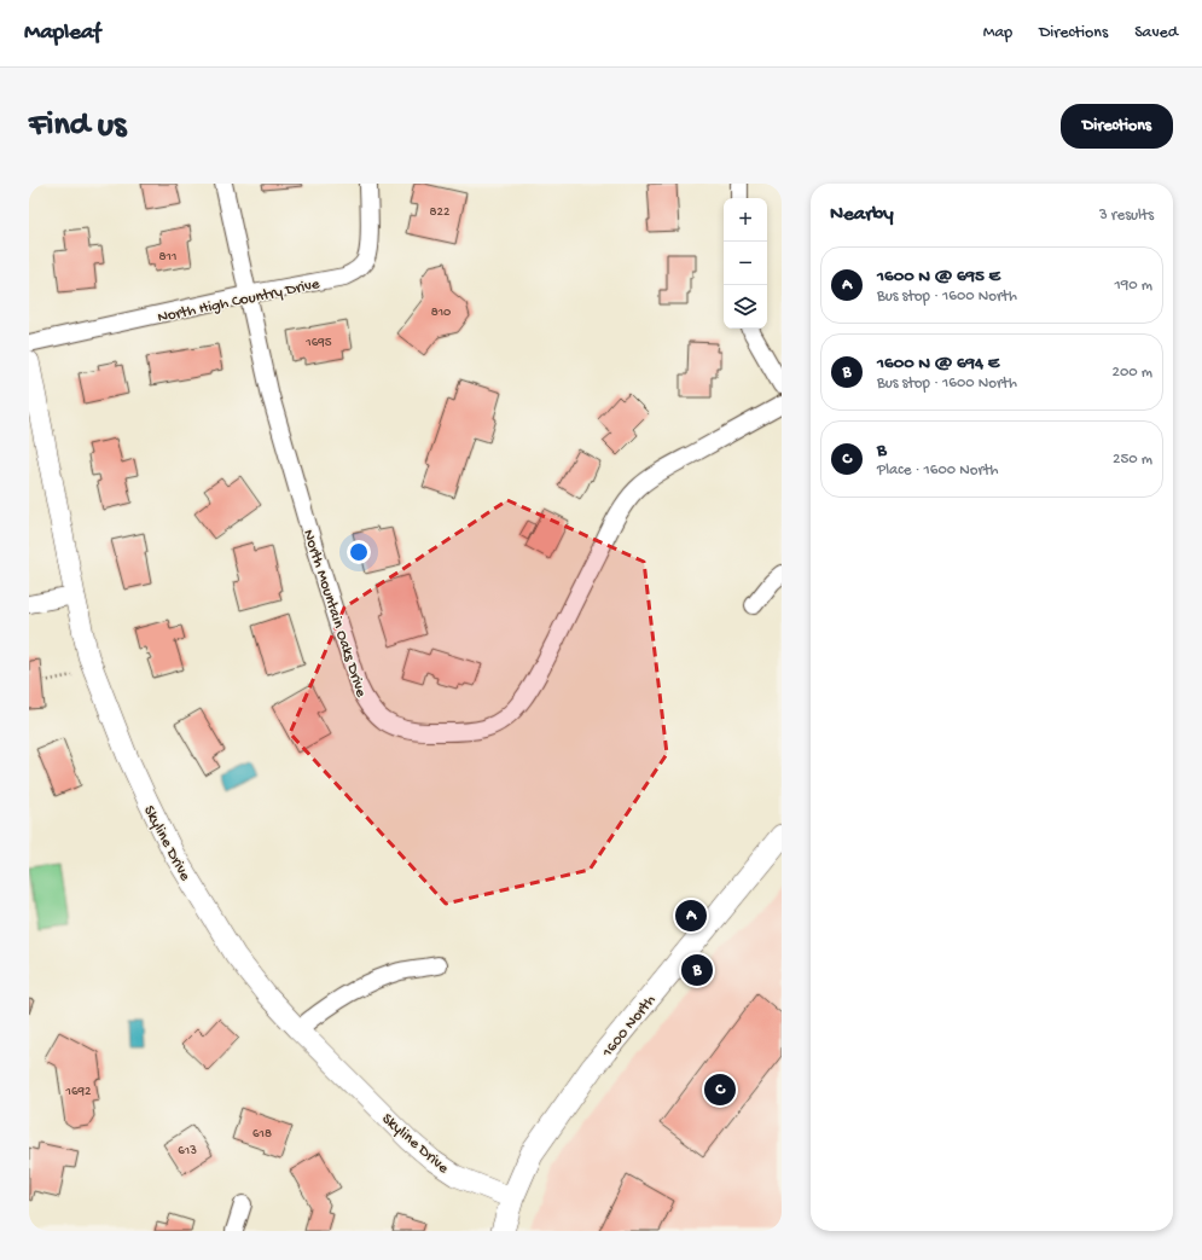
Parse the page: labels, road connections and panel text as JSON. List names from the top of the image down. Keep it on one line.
{"streets":{"main road":["1600 North"],"street":["North High Country Drive","North Mountain Oaks Drive","Skyline Drive"]},"crossings":[["North High Country Drive","North Mountain Oaks Drive"],["Skyline Drive","1600 North"]],"house_numbers":["822","811","810","1695","1692","618","613"],"page":{"header":"Mapleaf","nav":["Map","Directions","Saved"],"buttons":"Directions","title":"Find us","heading":["Nearby","3 results"],"map_buttons":["+","−"],"list":[{"mark":"A","name":"1600 N @ 695 E","note":"Bus stop · 1600 North","value":"190 m"},{"mark":"B","name":"1600 N @ 694 E","note":"Bus stop · 1600 North","value":"200 m"},{"mark":"C","name":"B","note":"Place · 1600 North","value":"250 m"}],"pins":["A","B","C"]}}
